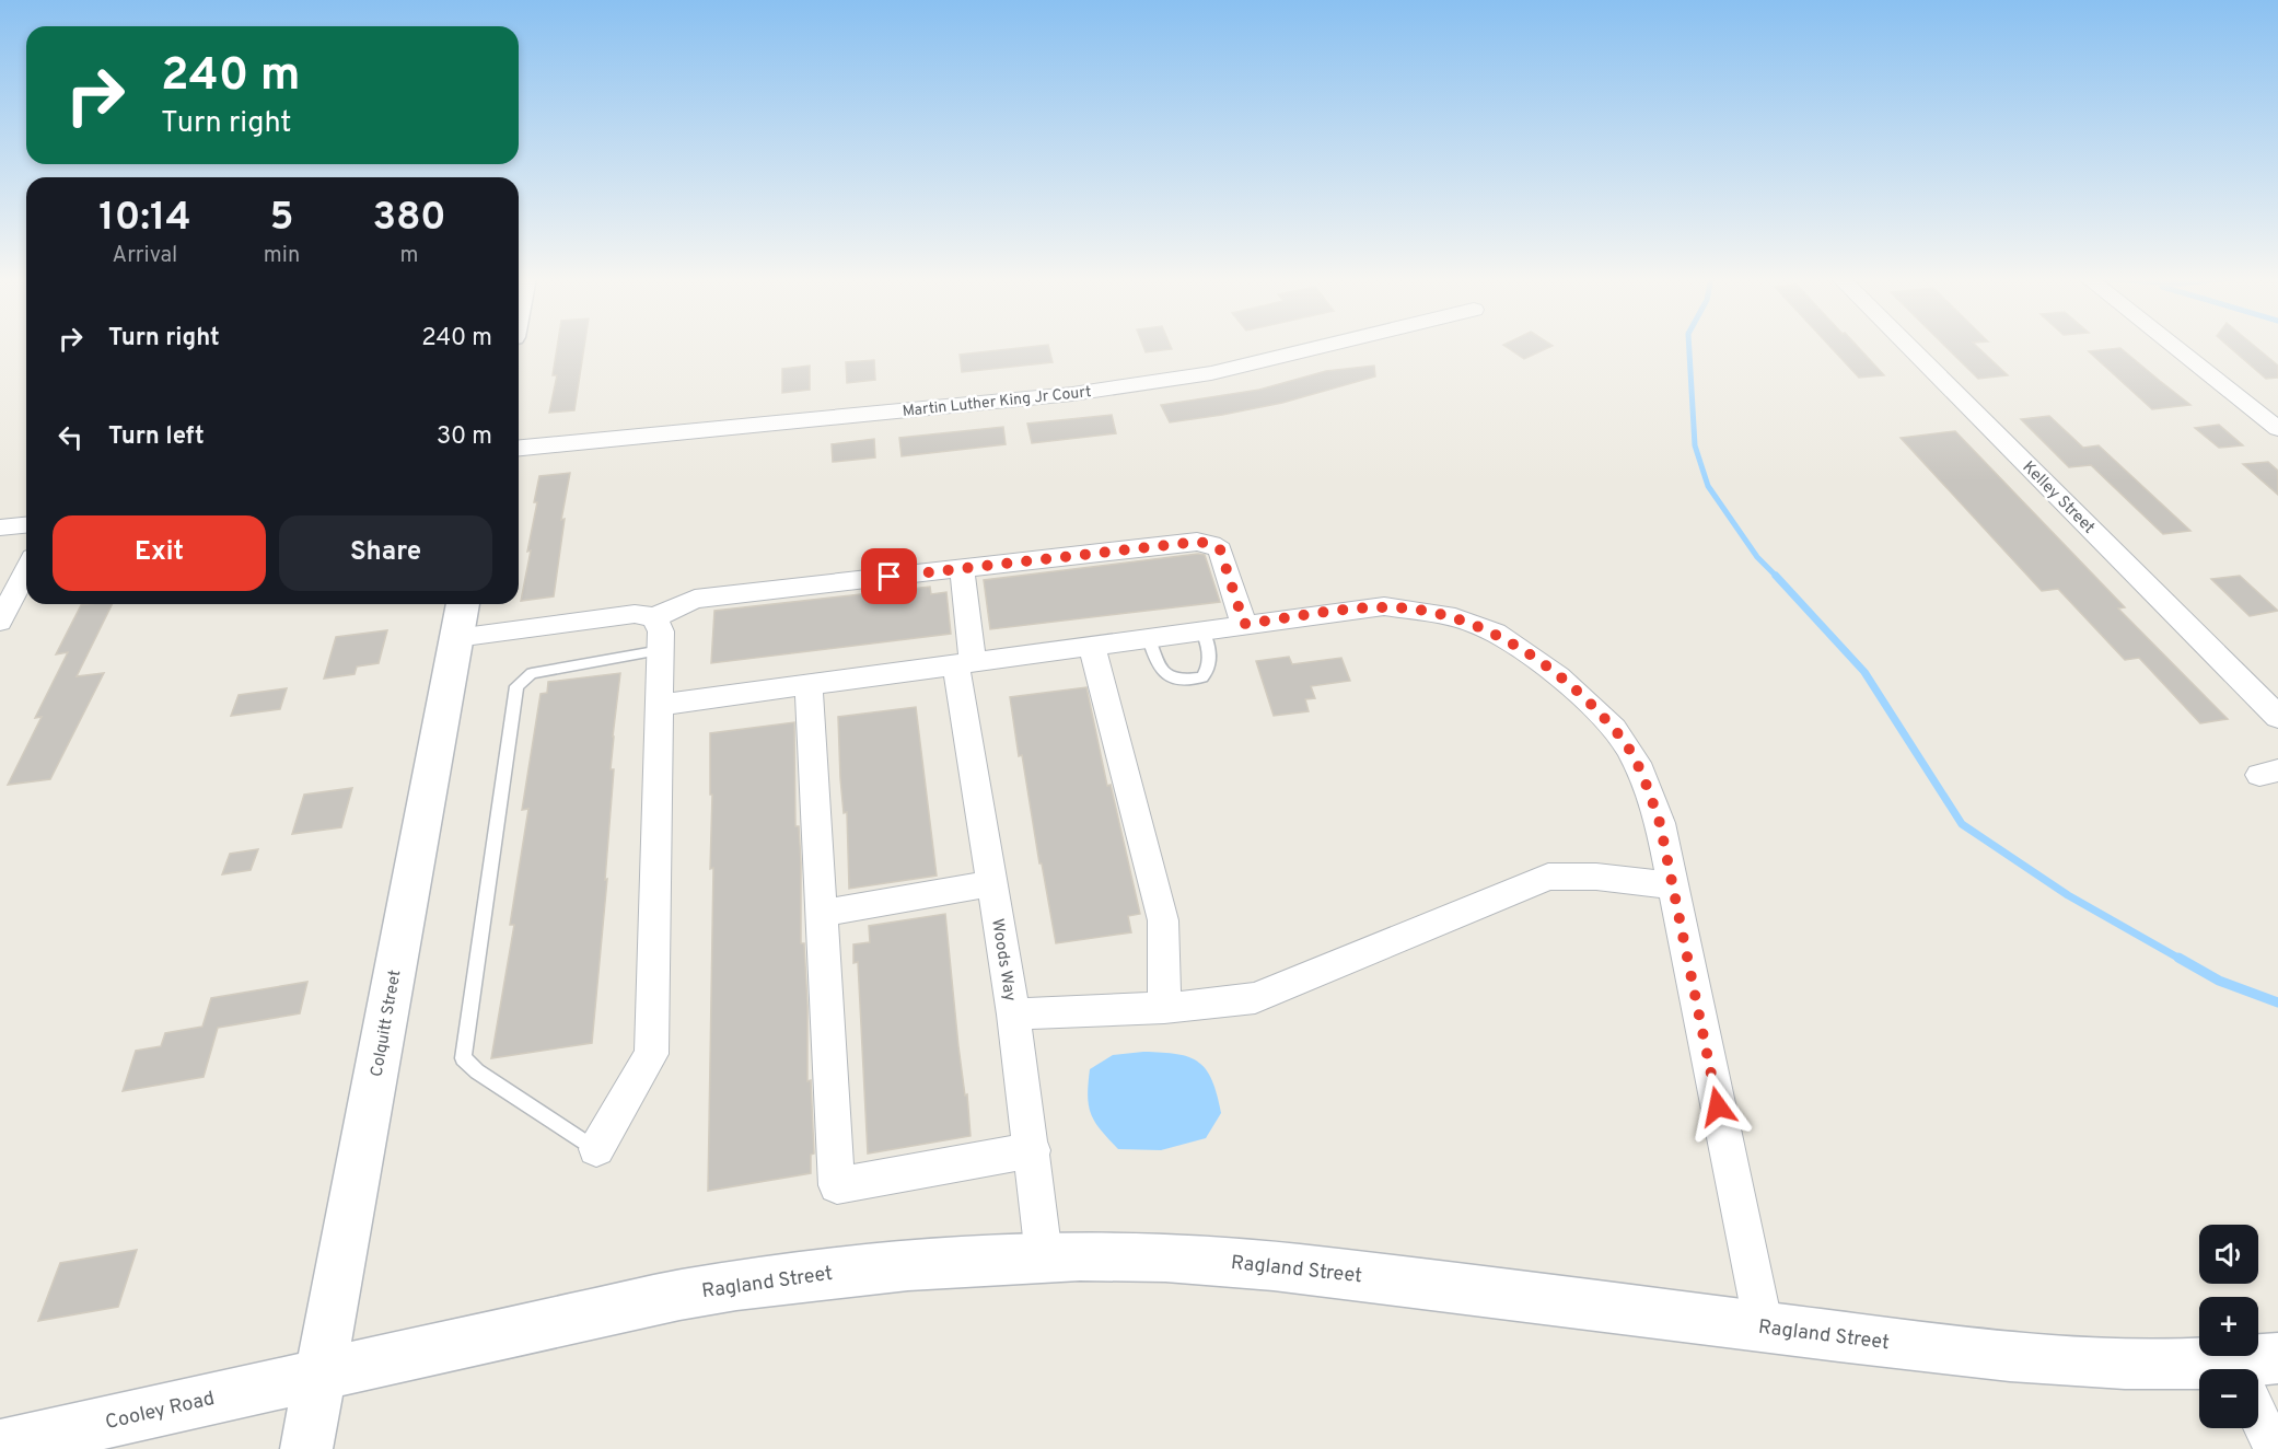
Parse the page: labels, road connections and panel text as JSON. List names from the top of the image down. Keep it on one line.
{"streets":{"street":["Martin Luther King Jr Court","Kelley Street","Woods Way","Colquitt Street","Ragland Street","Cooley Road"]},"crossings":[["Woods Way","Ragland Street"],["Colquitt Street","Ragland Street"],["Colquitt Street","Cooley Road"],["Ragland Street","Cooley Road"]],"page":{"turn":["240 m","Turn right"],"eta":["10:14","Arrival","5","min","380","m"],"list":[{"name":"Turn right","value":"240 m"},{"name":"Turn left","value":"30 m"}],"buttons":["Exit","Share"],"map_buttons":["+","−"]}}
